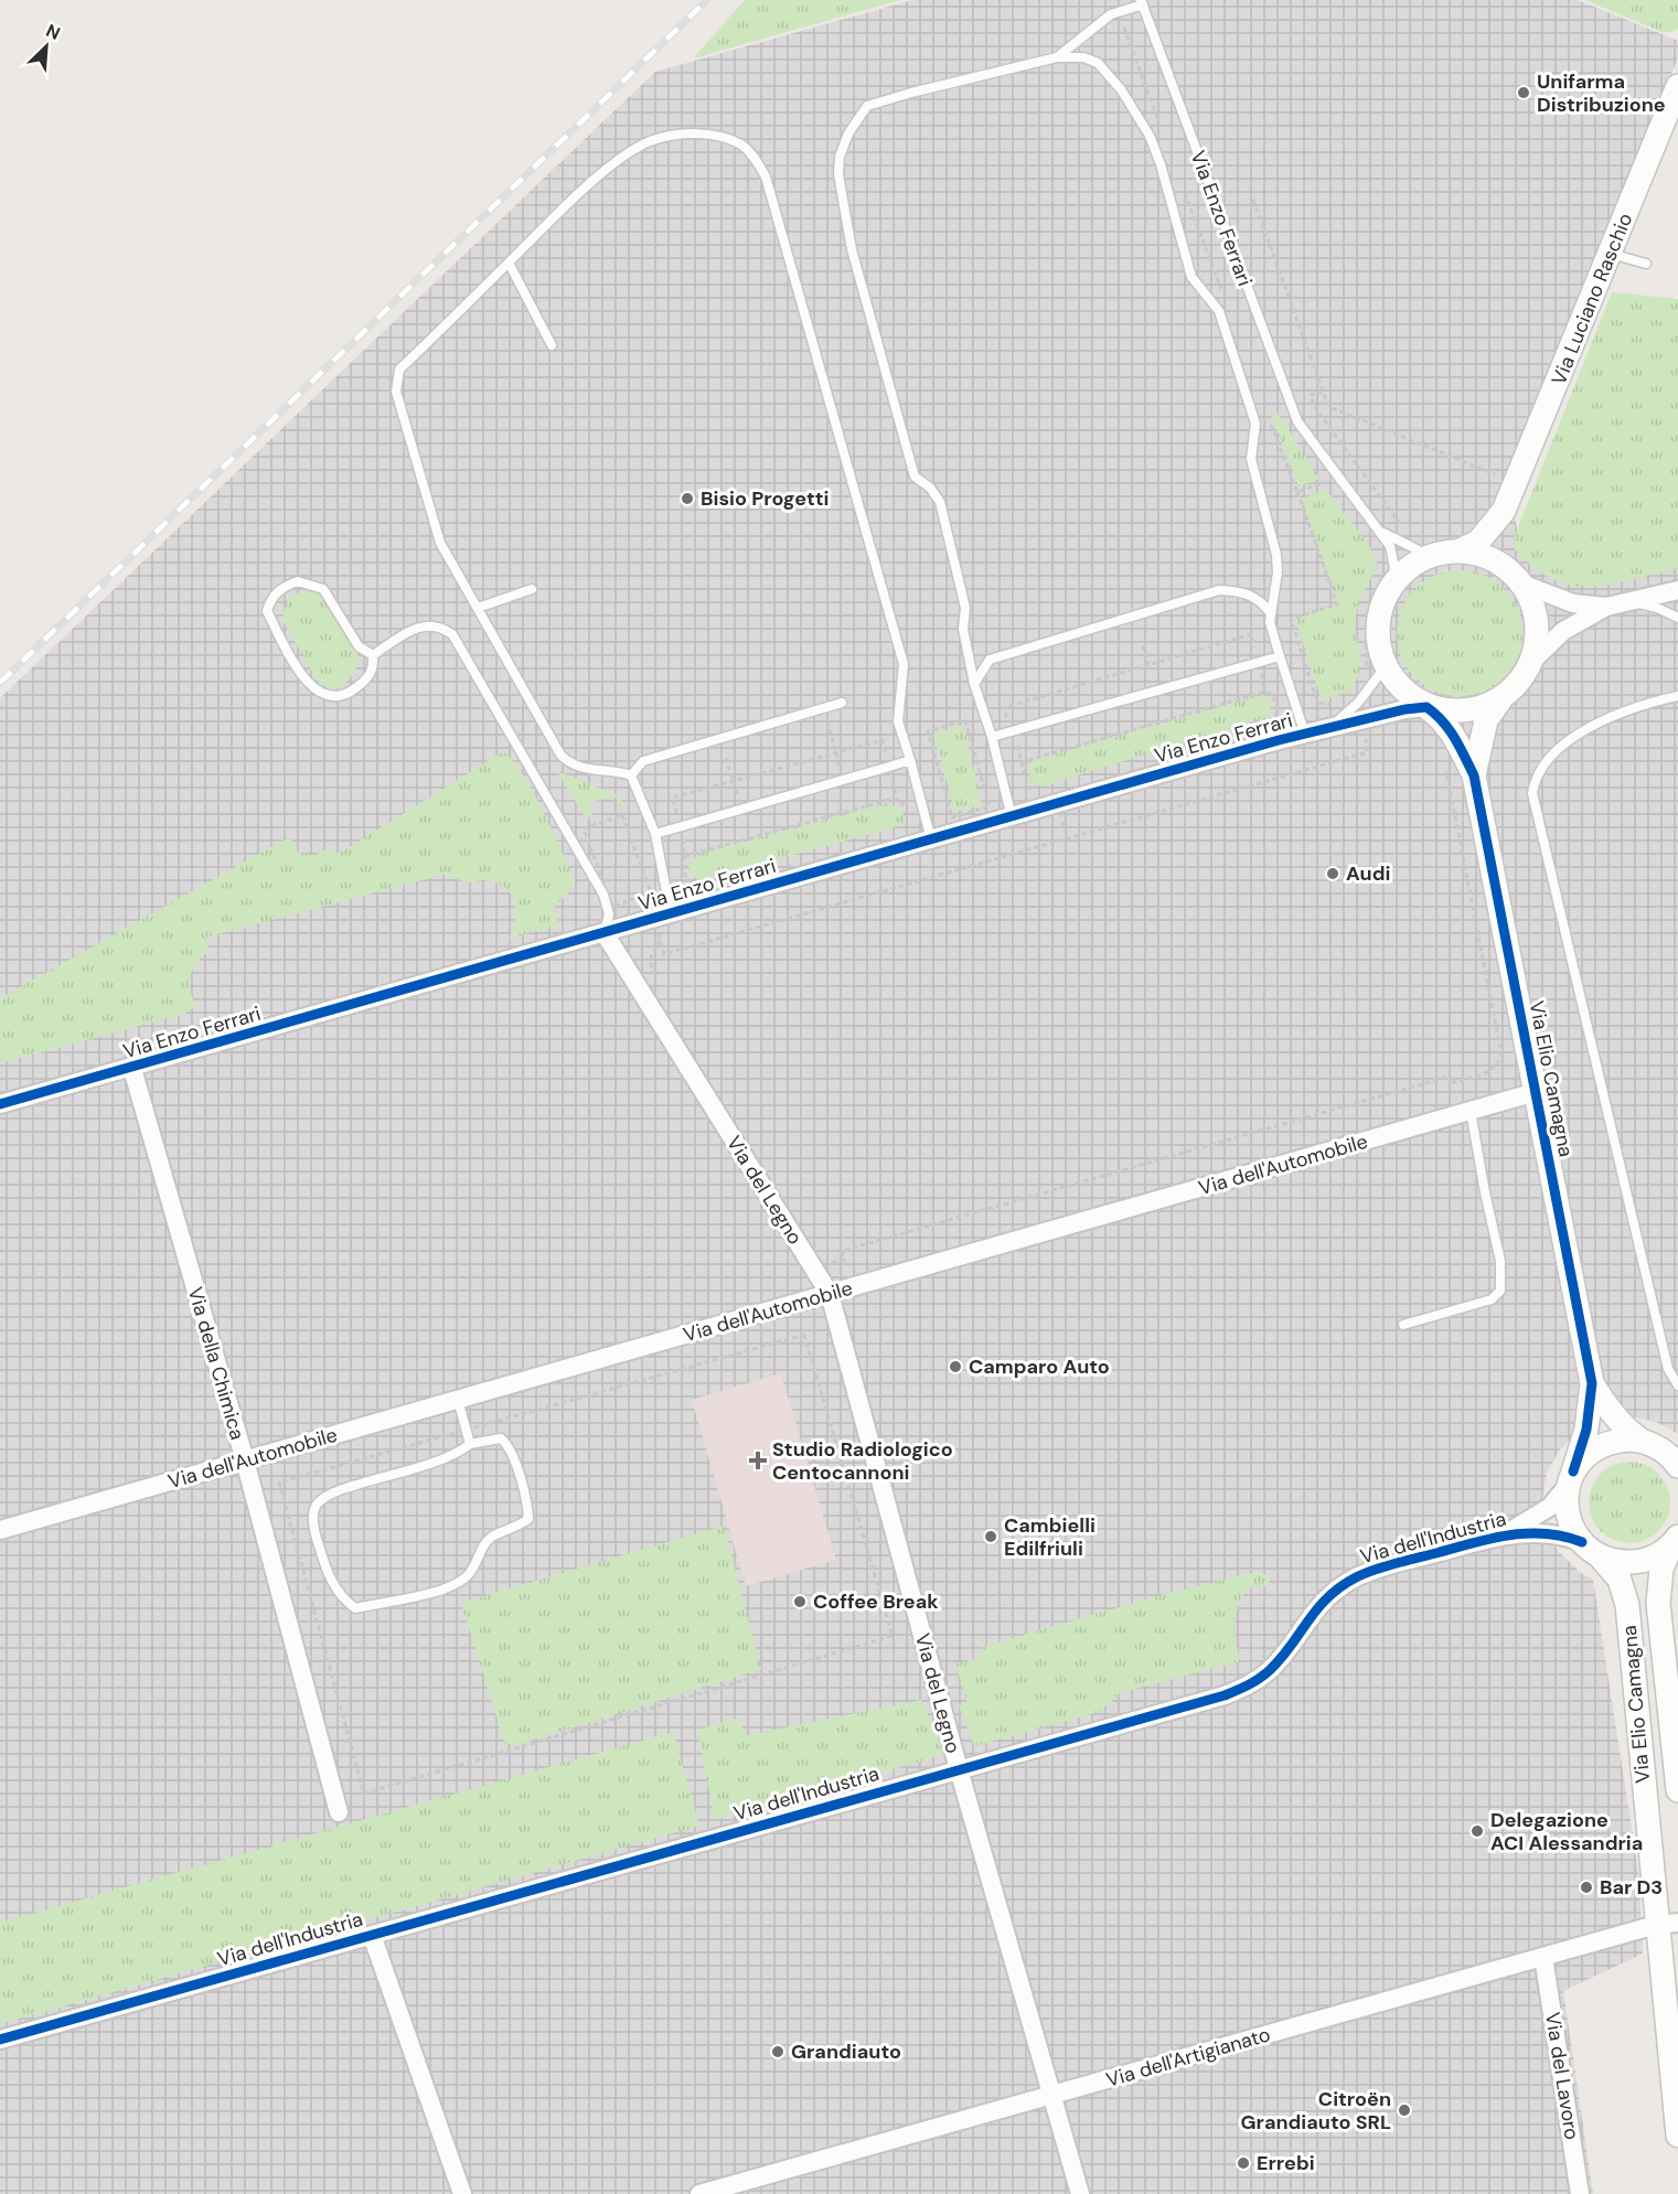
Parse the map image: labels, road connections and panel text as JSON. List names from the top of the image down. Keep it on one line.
{"streets":{"street":["Via Enzo Ferrari","Via Luciano Raschio","Via Elio Camagna","Via dell'Automobile","Via del Legno","Via della Chimica","Via dell'Industria","Via dell'Artigianato","Via del Lavoro"]},"crossings":[["Via Enzo Ferrari","Via Luciano Raschio"],["Via Enzo Ferrari","Via Elio Camagna"],["Via Enzo Ferrari","Via del Legno"],["Via Enzo Ferrari","Via della Chimica"],["Via Luciano Raschio","Via Elio Camagna"],["Via Elio Camagna","Via dell'Automobile"],["Via Elio Camagna","Via dell'Industria"],["Via Elio Camagna","Via dell'Artigianato"],["Via dell'Automobile","Via del Legno"],["Via dell'Automobile","Via della Chimica"],["Via del Legno","Via dell'Industria"],["Via del Legno","Via dell'Artigianato"],["Via dell'Artigianato","Via del Lavoro"]],"places":{"other":["Unifarma Distribuzione","Bisio Progetti","Audi","Camparo Auto","Cambielli Edilfriuli","Coffee Break","Delegazione ACI Alessandria","Bar D3","Grandiauto","Citroën Grandiauto SRL","Errebi"],"health":["Studio Radiologico Centocannoni"]},"north":"top right"}
